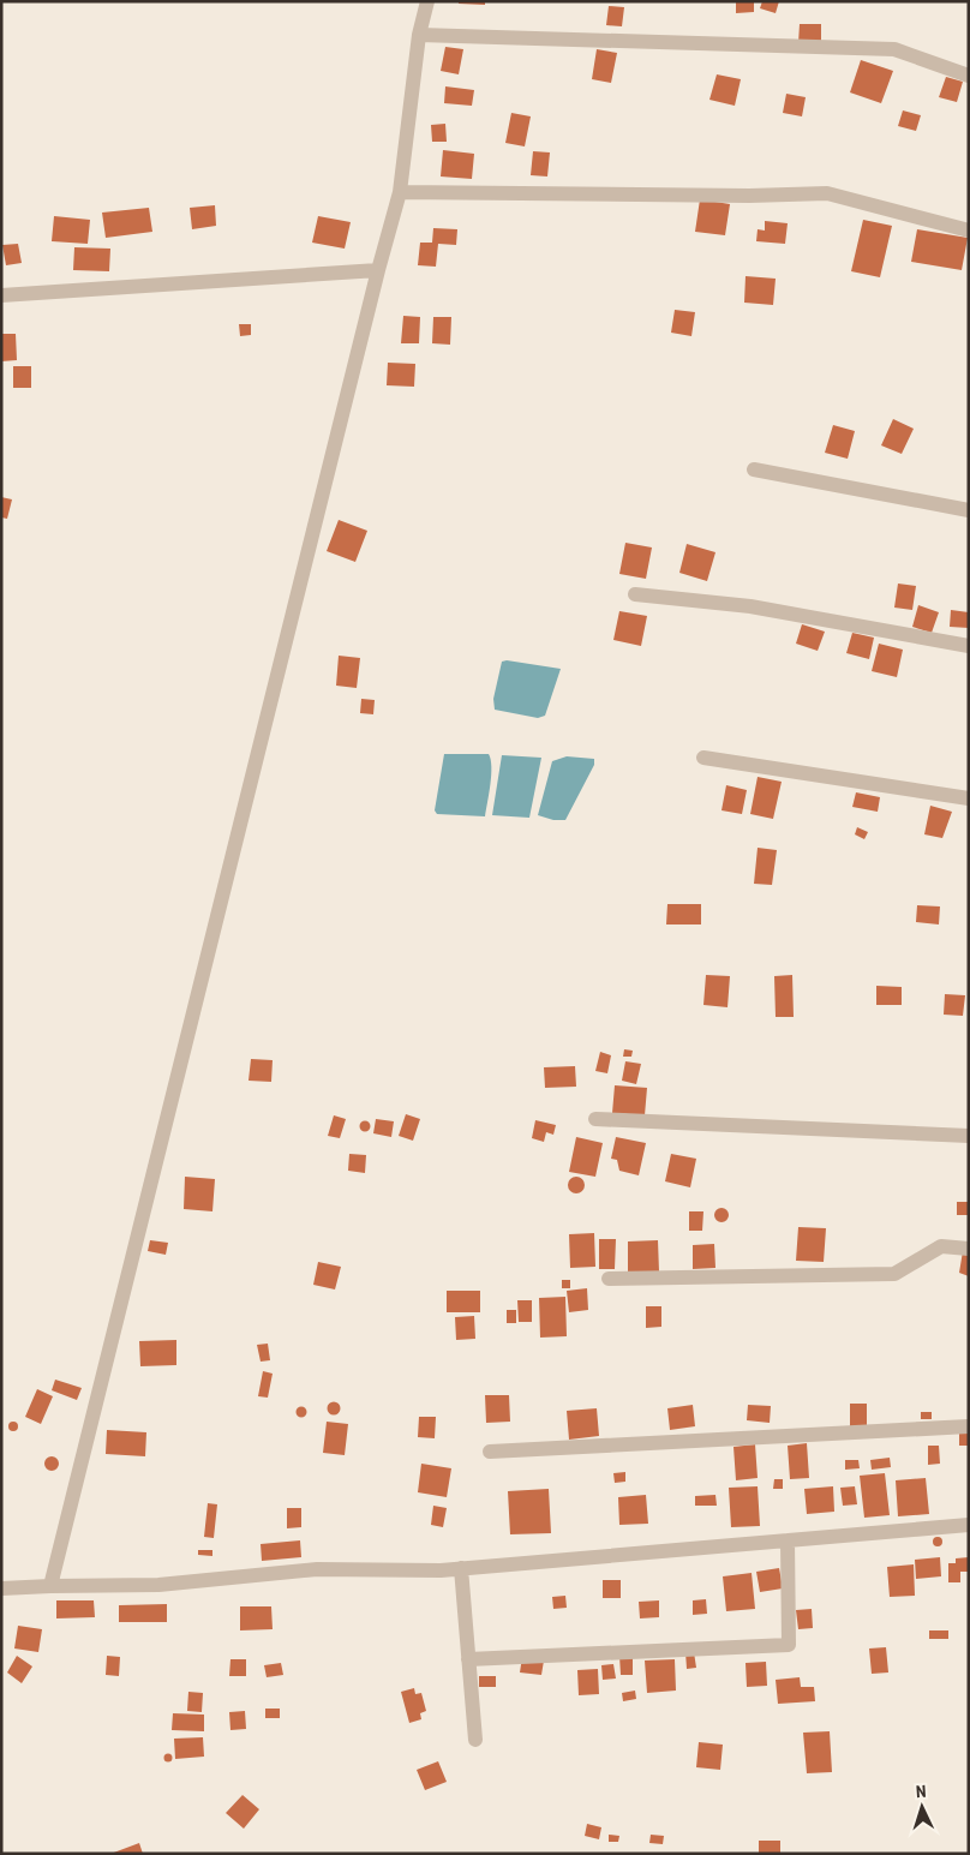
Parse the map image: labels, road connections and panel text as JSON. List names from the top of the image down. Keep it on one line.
{"north":"top"}
